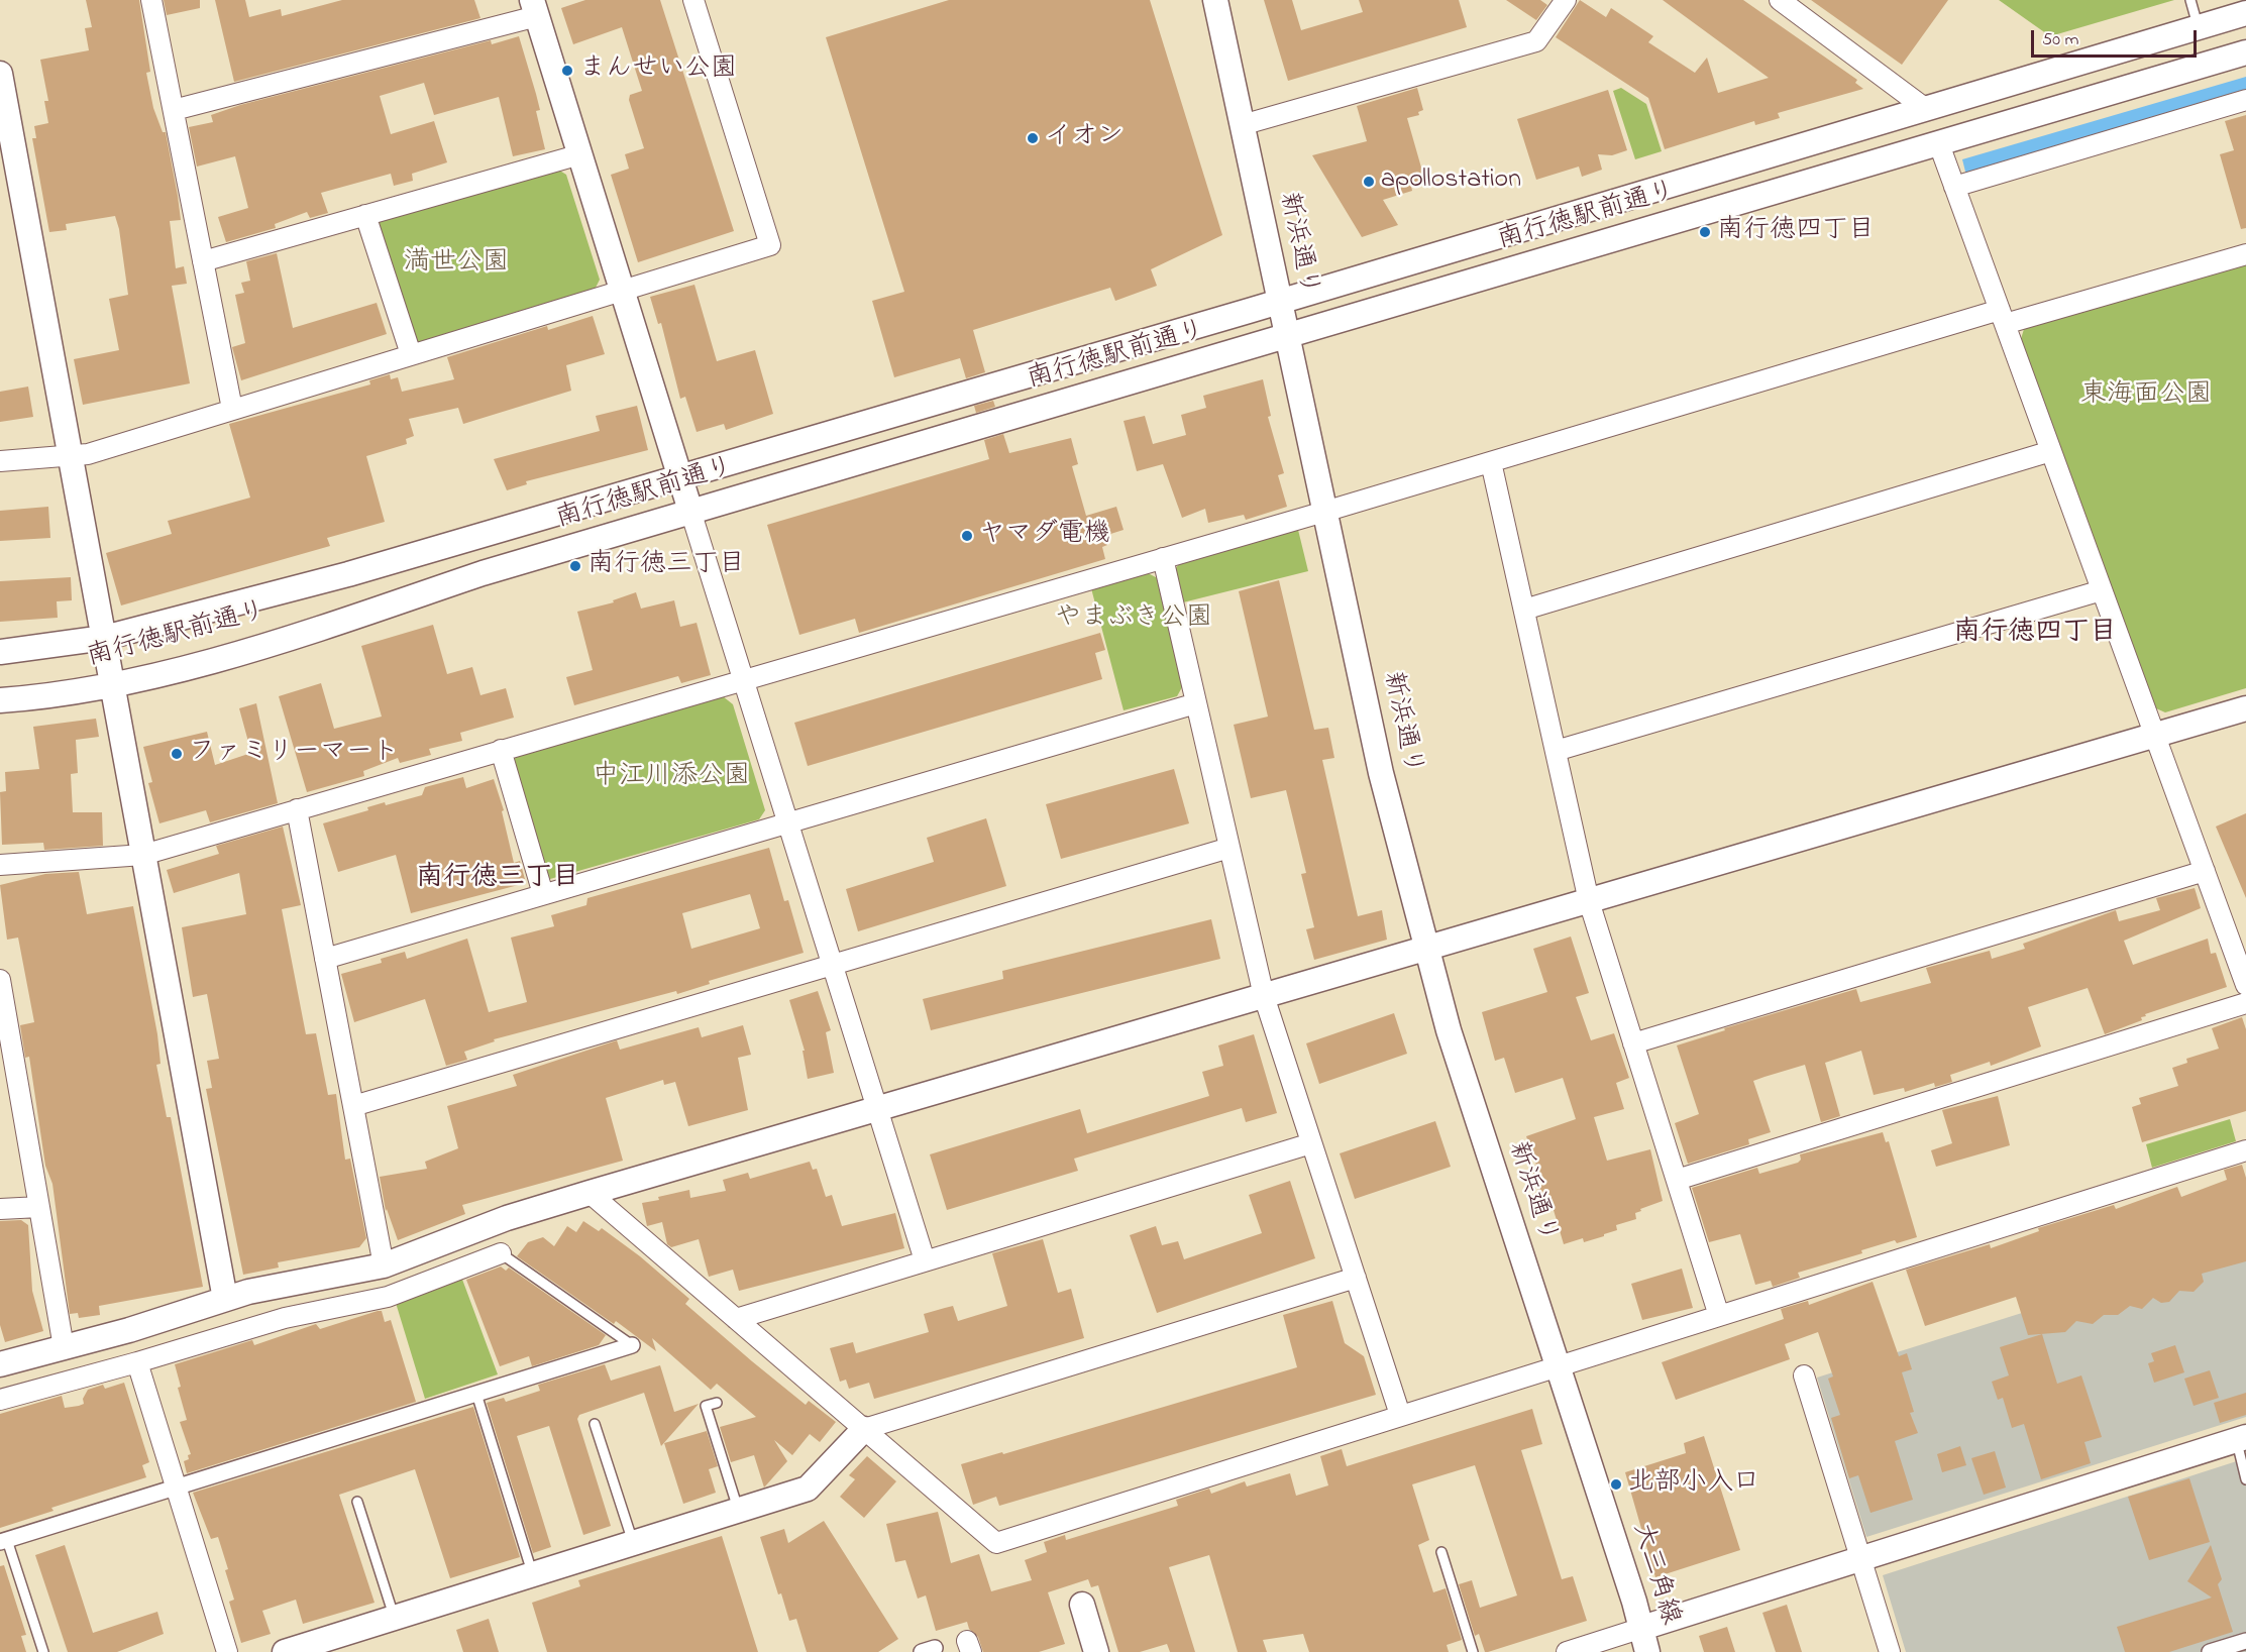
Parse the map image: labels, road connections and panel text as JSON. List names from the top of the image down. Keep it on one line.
{"streets":{"street":["南行徳駅前通り","新浜通り","大三角線"]},"crossings":[["南行徳駅前通り","新浜通り"],["新浜通り","大三角線"]],"districts":["南行徳四丁目","南行徳三丁目"],"parks":["満世公園","東海面公園","やまぶき公園","中江川添公園"],"places":["まんせい公園","イオン","apollostation","南行徳四丁目","ヤマダ電機","南行徳三丁目","ファミリーマート","北部小入口"],"scale_bar":"50 m"}
